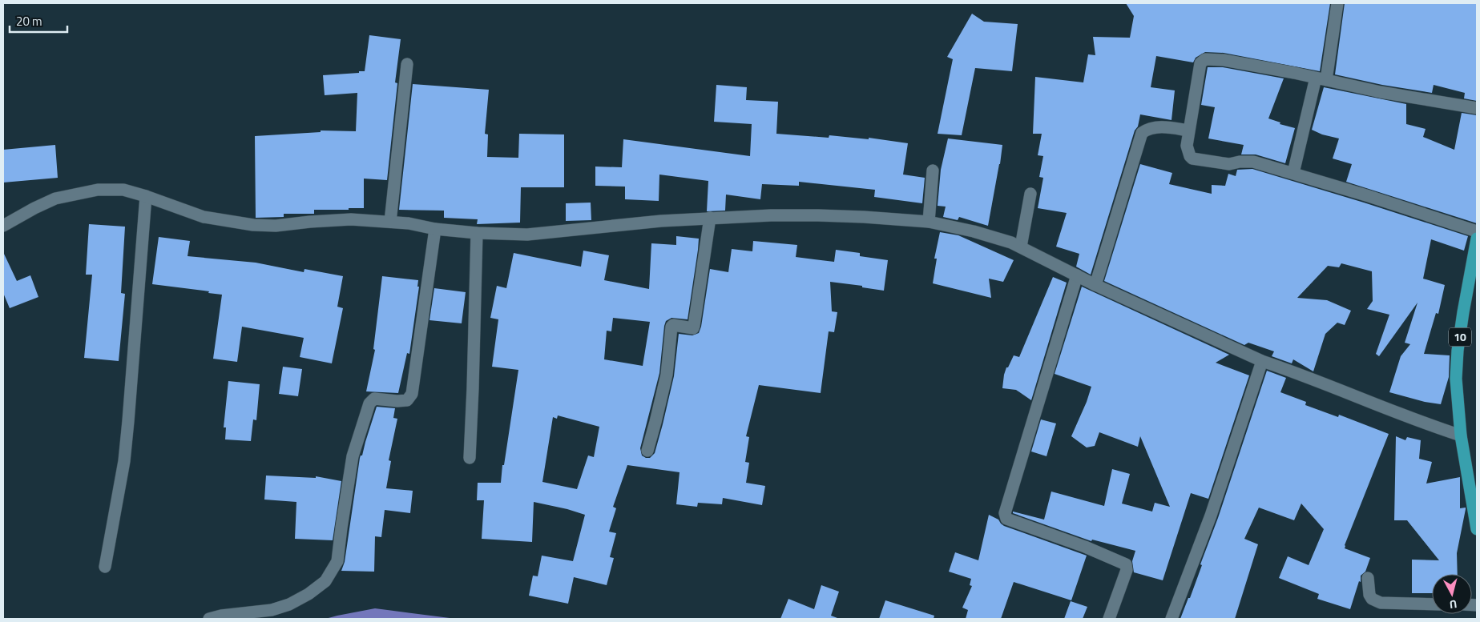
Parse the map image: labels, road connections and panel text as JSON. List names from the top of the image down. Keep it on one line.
{"streets":{"highway":["10"]},"scale_bar":"20 m","north":"bottom"}
